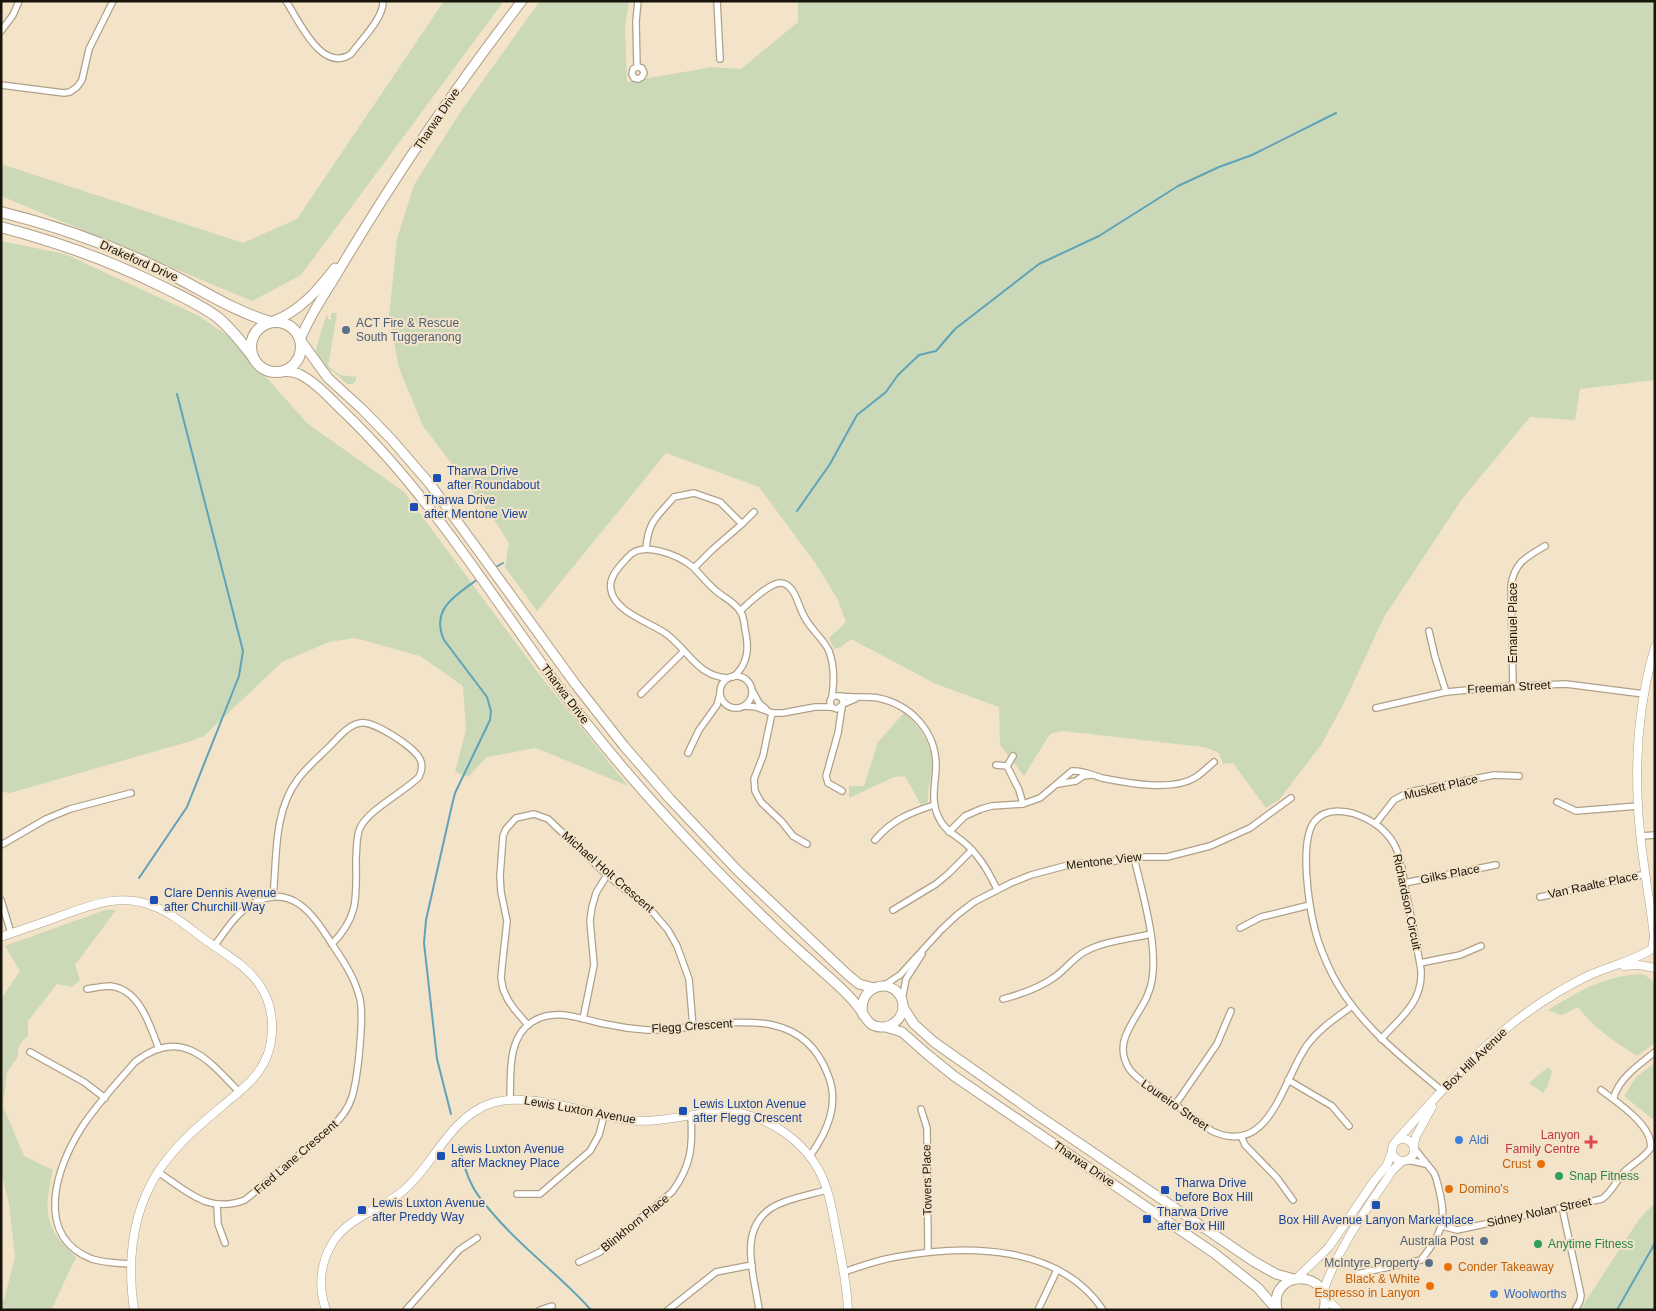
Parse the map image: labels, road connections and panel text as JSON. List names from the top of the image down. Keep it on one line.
{"streets":{"highway":["Drakeford Drive"],"main road":["Tharwa Drive"],"street":["Emanuel Place","Freeman Street","Muskett Place","Mentone View","Michael Holt Crescent","Gilks Place","Van Raalte Place","Richardson Circuit","Flegg Crescent","Box Hill Avenue","Loureiro Street","Lewis Luxton Avenue","Fred Lane Crescent","Towers Place","Sidney Nolan Street","Blinkhorn Place"]},"crossings":[["Tharwa Drive","Drakeford Drive"],["Tharwa Drive","Mentone View"],["Emanuel Place","Freeman Street"],["Muskett Place","Richardson Circuit"],["Mentone View","Loureiro Street"],["Michael Holt Crescent","Flegg Crescent"],["Gilks Place","Richardson Circuit"],["Richardson Circuit","Box Hill Avenue"],["Flegg Crescent","Lewis Luxton Avenue"],["Lewis Luxton Avenue","Blinkhorn Place"]],"places":{"other":["ACT Fire & Rescue South Tuggeranong","Aldi","Crust","Snap Fitness","Domino's","Australia Post","Anytime Fitness","McIntyre Property","Conder Takeaway","Black & White Espresso in Lanyon","Woolworths"],"transit":["Tharwa Drive after Roundabout","Tharwa Drive after Mentone View","Clare Dennis Avenue after Churchill Way","Lewis Luxton Avenue after Flegg Crescent","Lewis Luxton Avenue after Mackney Place","Tharwa Drive before Box Hill","Box Hill Avenue Lanyon Marketplace","Lewis Luxton Avenue after Preddy Way","Tharwa Drive after Box Hill"],"health":["Lanyon Family Centre"]}}
